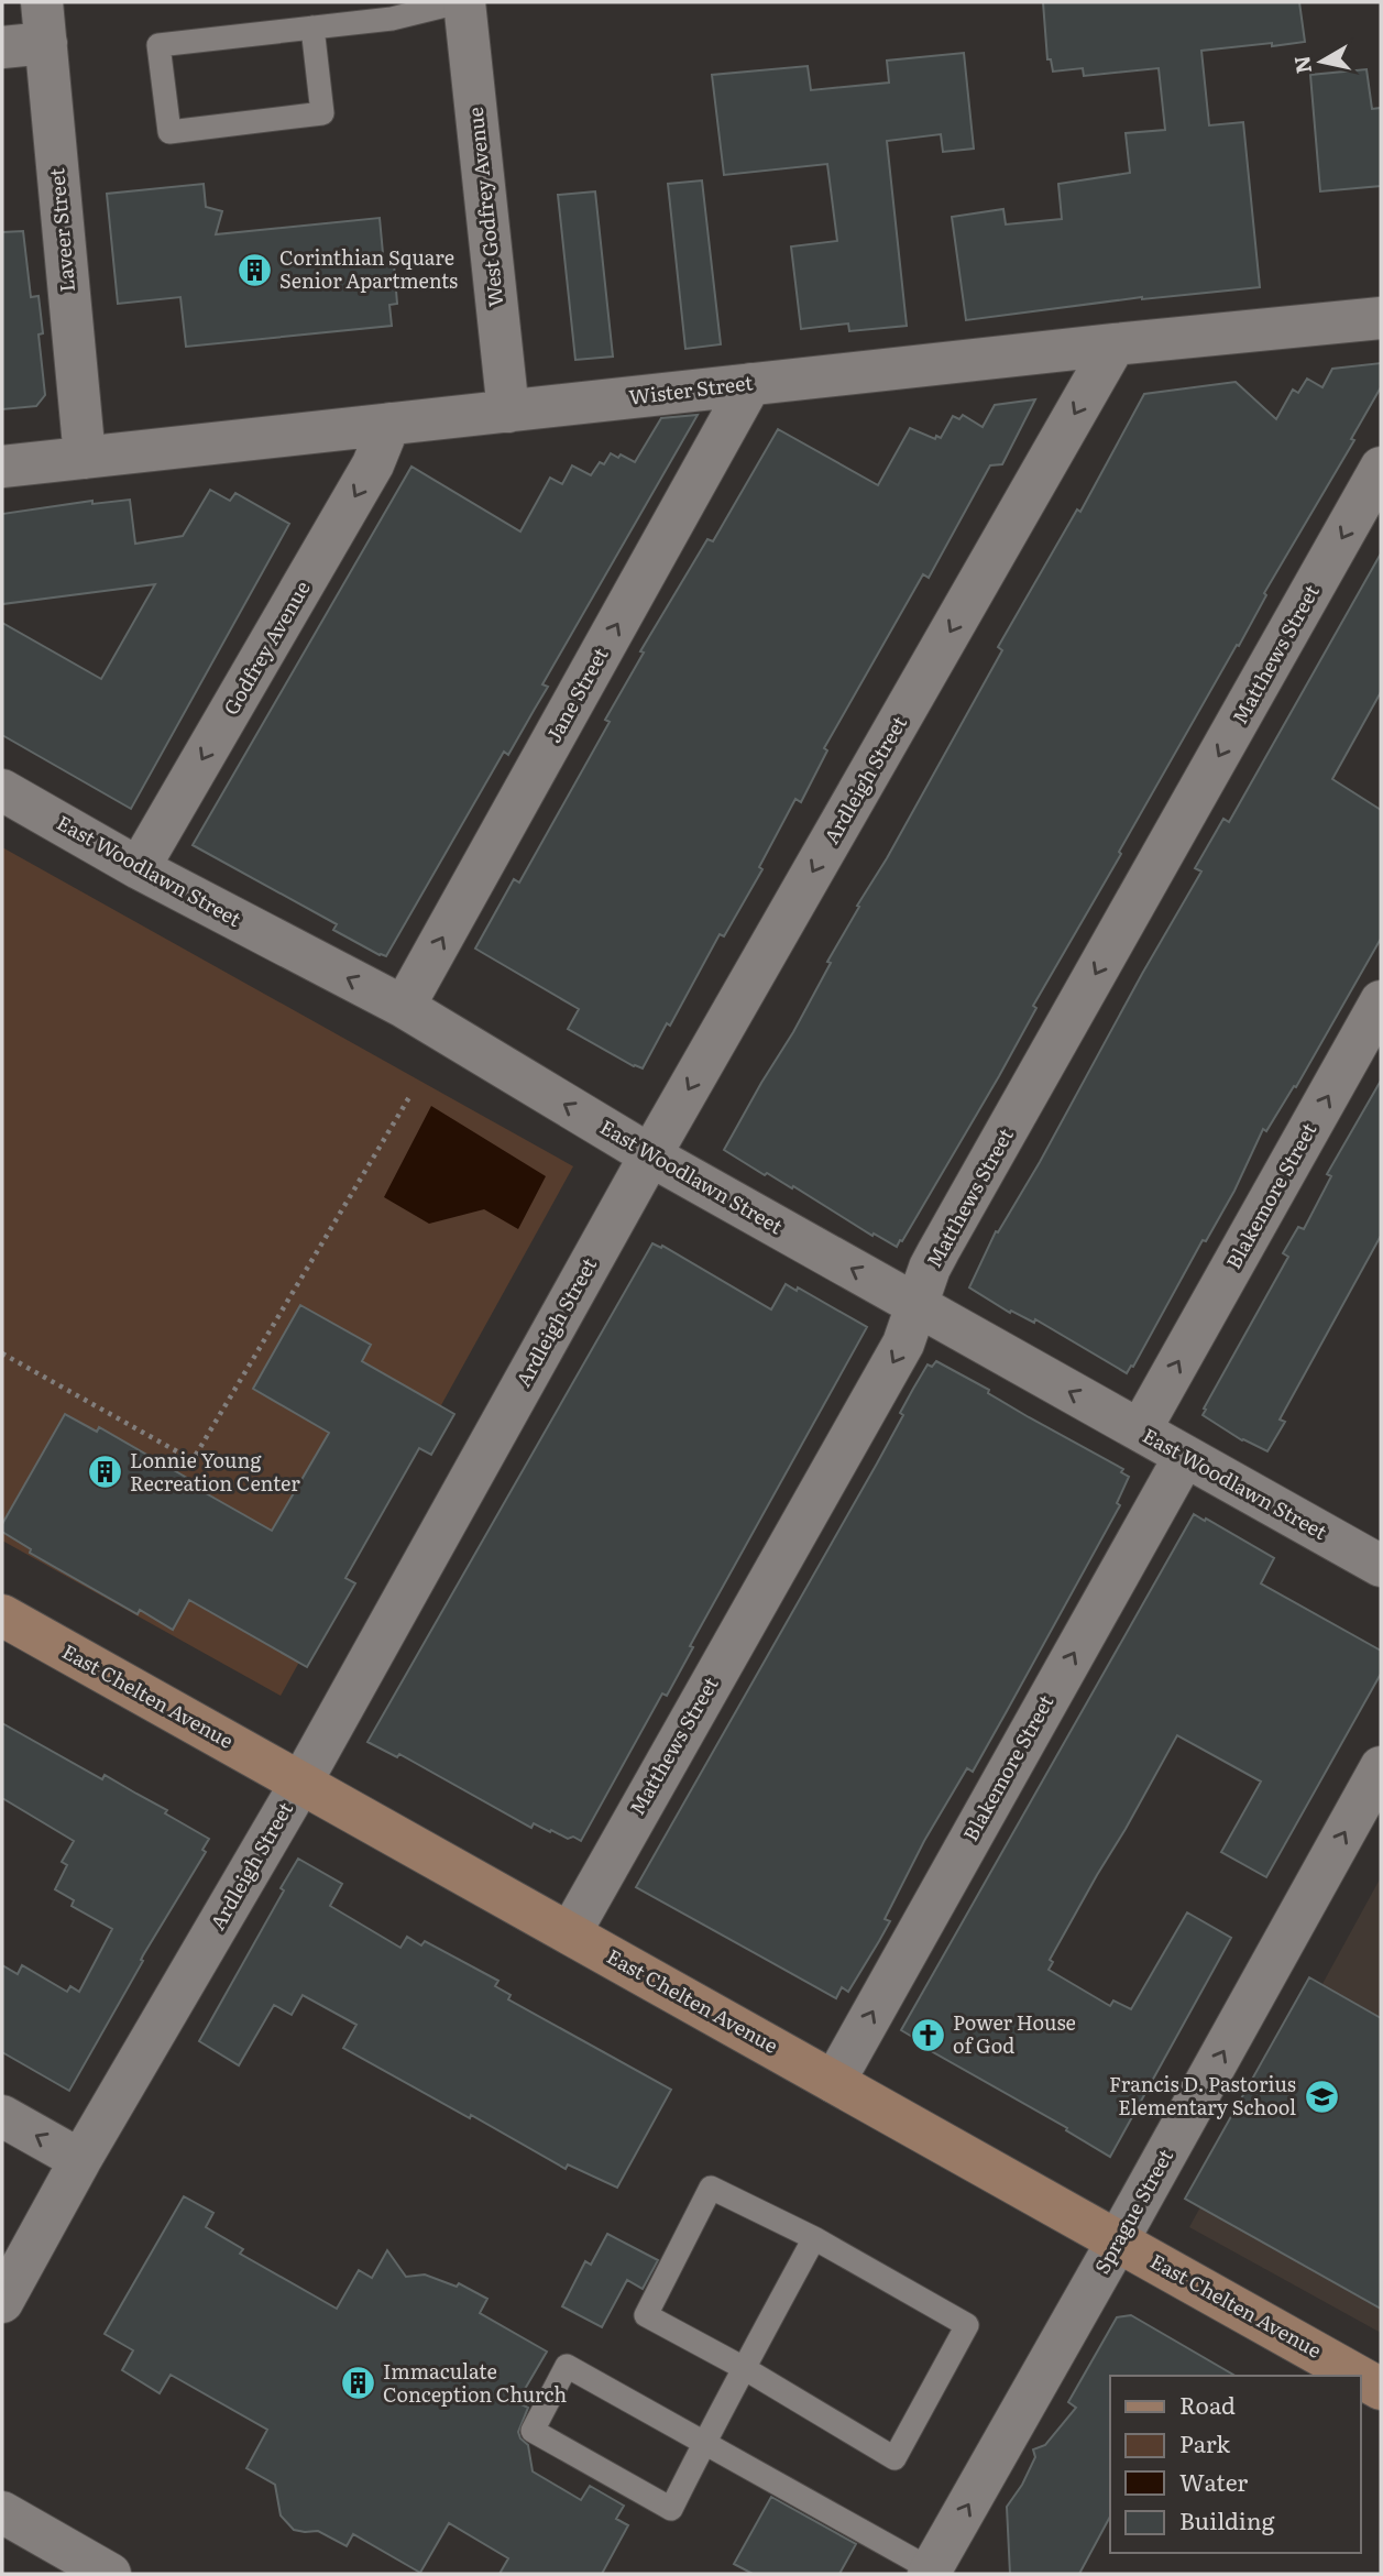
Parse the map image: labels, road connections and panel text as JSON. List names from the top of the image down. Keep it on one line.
{"streets":{"street":["West Godfrey Avenue","Laveer Street","Wister Street","Godfrey Avenue","Matthews Street","Jane Street","Ardleigh Street","East Woodlawn Street","Blakemore Street","East Chelten Avenue","Sprague Street"]},"crossings":[["West Godfrey Avenue","Wister Street"],["Laveer Street","Wister Street"],["Wister Street","Godfrey Avenue"],["Wister Street","Jane Street"],["Wister Street","Ardleigh Street"],["Godfrey Avenue","East Woodlawn Street"],["Matthews Street","East Woodlawn Street"],["Matthews Street","East Chelten Avenue"],["Jane Street","East Woodlawn Street"],["Ardleigh Street","East Woodlawn Street"],["Ardleigh Street","East Chelten Avenue"],["East Woodlawn Street","Blakemore Street"],["Blakemore Street","East Chelten Avenue"],["East Chelten Avenue","Sprague Street"]],"one_way":["Godfrey Avenue","Matthews Street","Jane Street","Ardleigh Street","East Woodlawn Street","Blakemore Street","Sprague Street"],"places":{"building":["Corinthian Square Senior Apartments","Lonnie Young Recreation Center","Immaculate Conception Church"],"church":["Power House of God"],"school or university":["Francis D. Pastorius Elementary School"]},"legend":["Road","Park","Water","Building"],"north":"left"}
